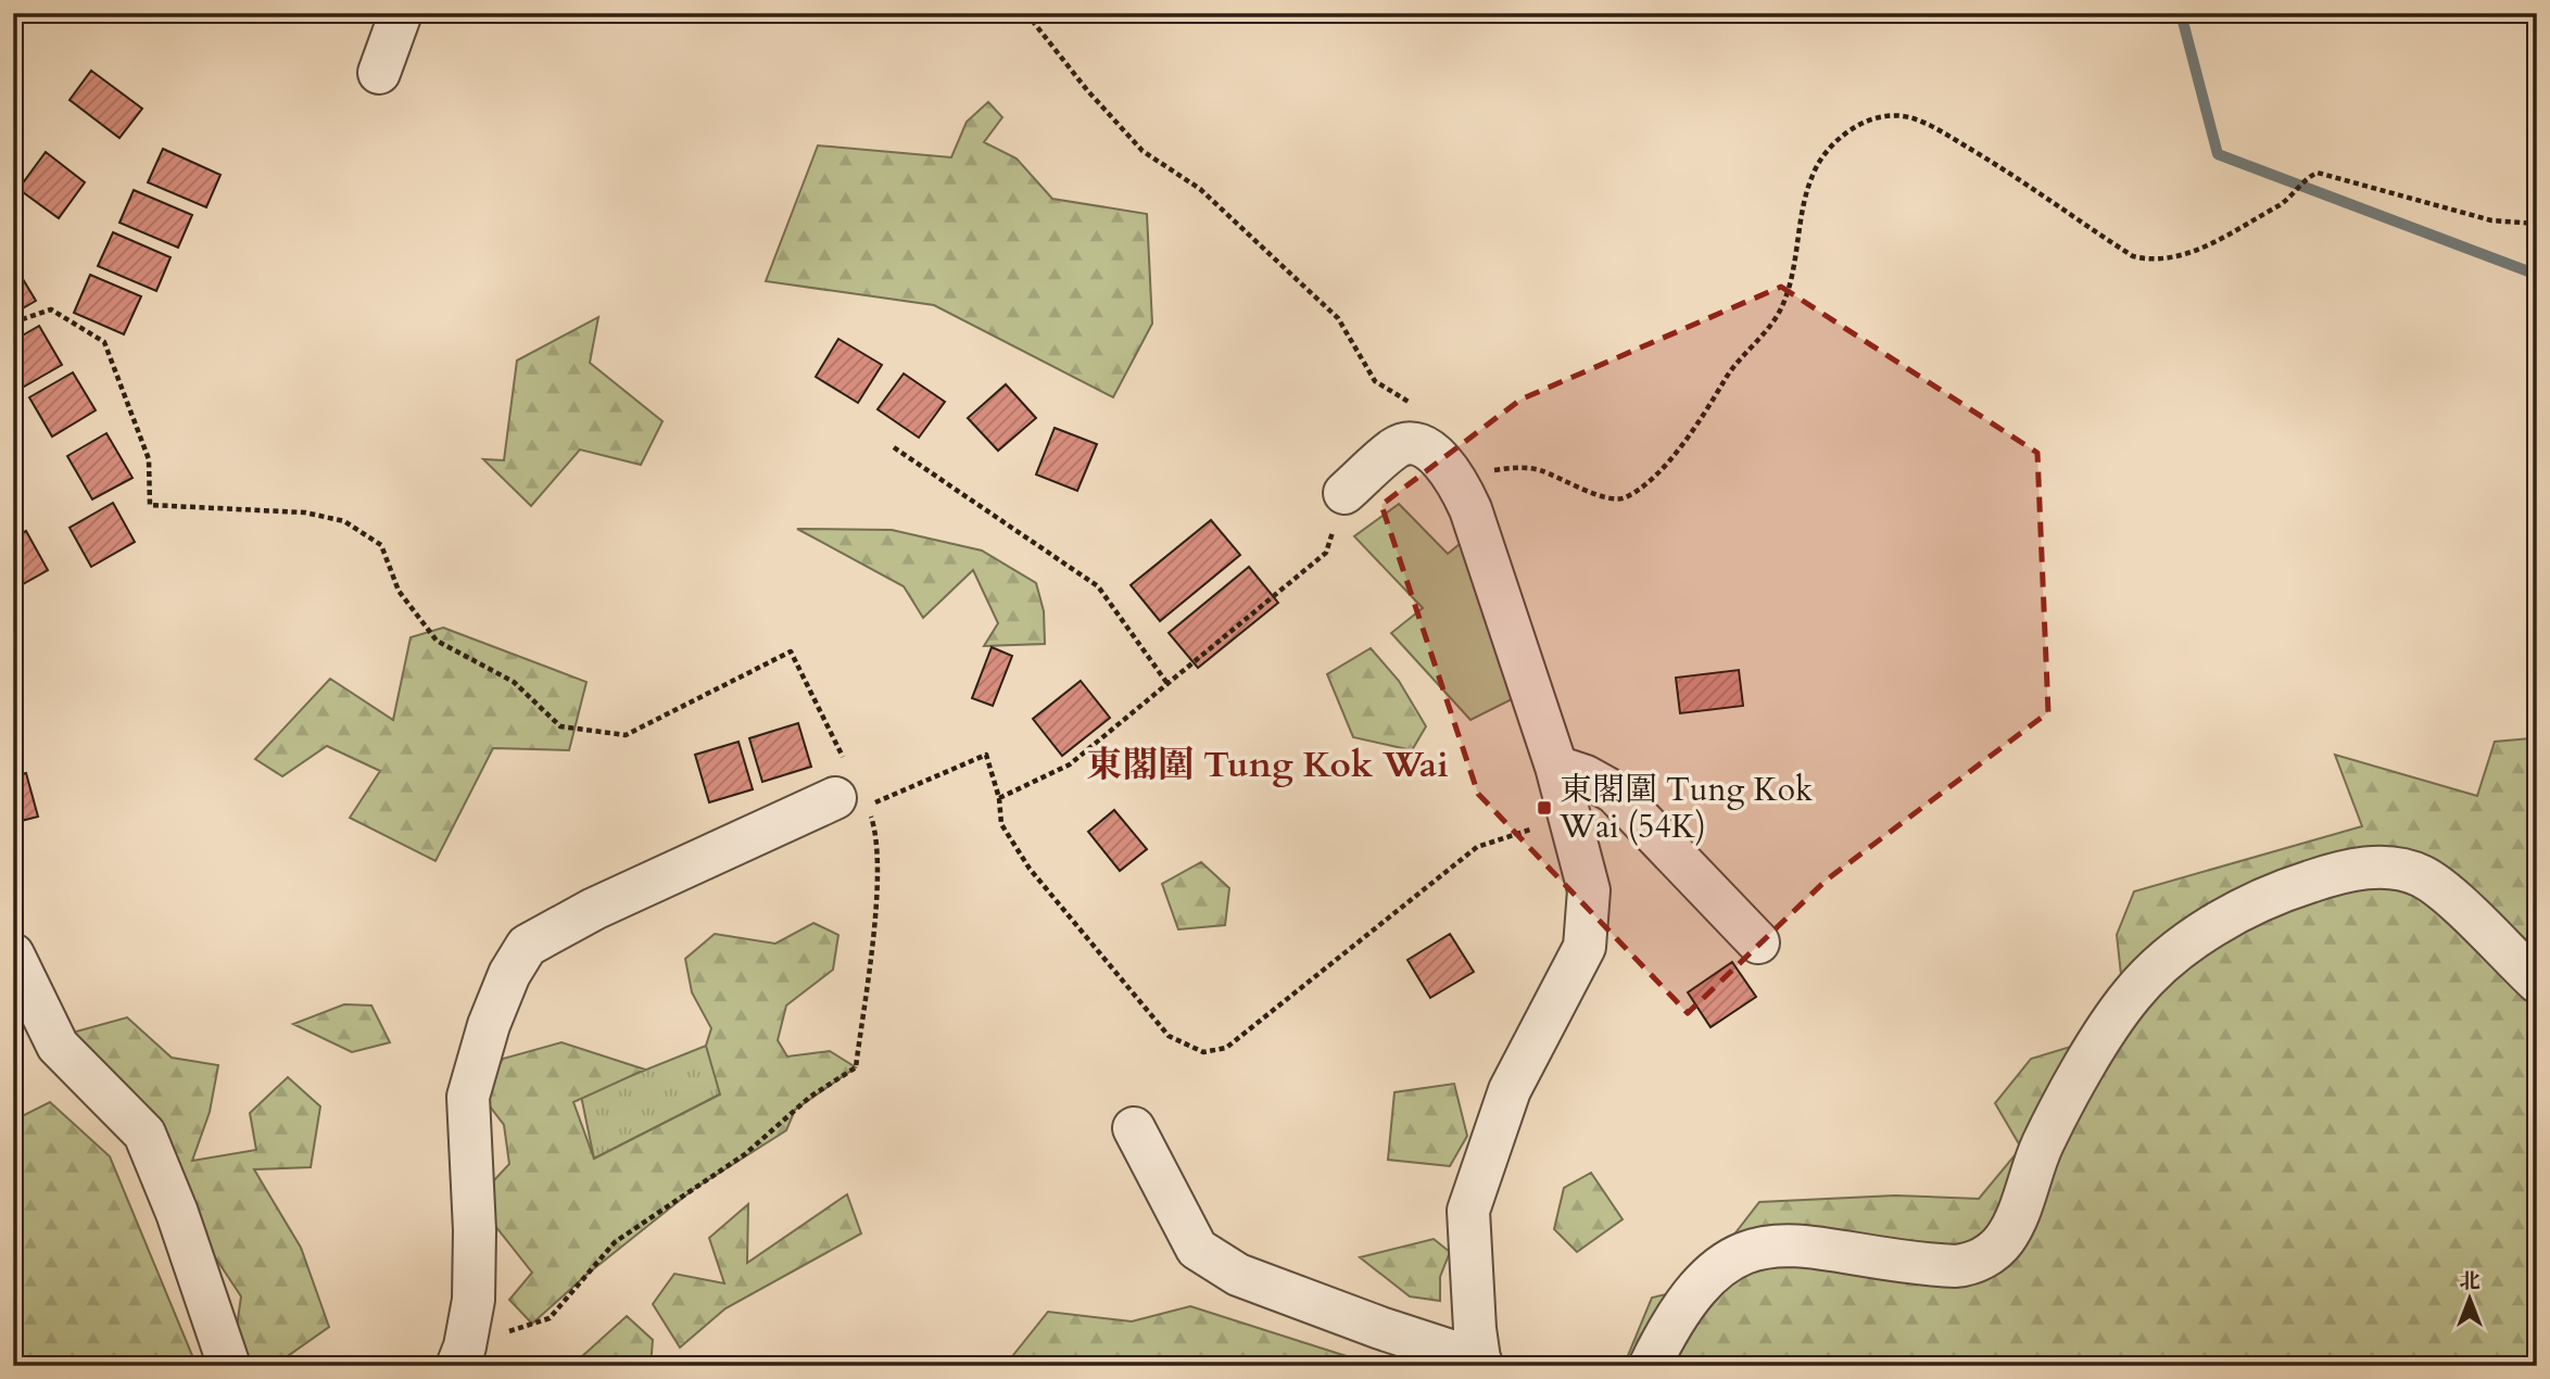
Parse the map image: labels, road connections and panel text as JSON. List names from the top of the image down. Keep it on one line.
{"districts":["東閣圍 Tung Kok Wai"],"places":{"transit":["東閣圍 Tung Kok Wai (54K)"]},"north":"top"}
